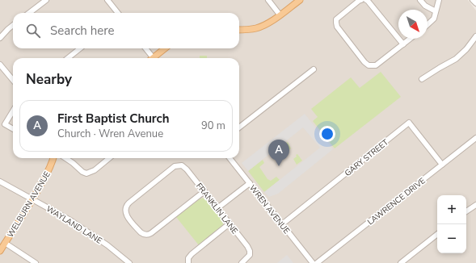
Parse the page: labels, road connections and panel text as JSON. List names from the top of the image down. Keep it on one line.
{"streets":{"main road":["WELBURN AVENUE"],"street":["GARY STREET","LAWRENCE DRIVE","FRANKLIN LANE","WREN AVENUE","WAYLAND LANE"]},"crossings":[["GARY STREET","LAWRENCE DRIVE"],["GARY STREET","WREN AVENUE"],["WELBURN AVENUE","WAYLAND LANE"]],"north":"bottom right","page":{"search":"Search here","heading":"Nearby","list":[{"mark":"A","name":"First Baptist Church","note":"Church · Wren Avenue","value":"90 m"}],"pins":"A","map_buttons":["+","−"]}}
